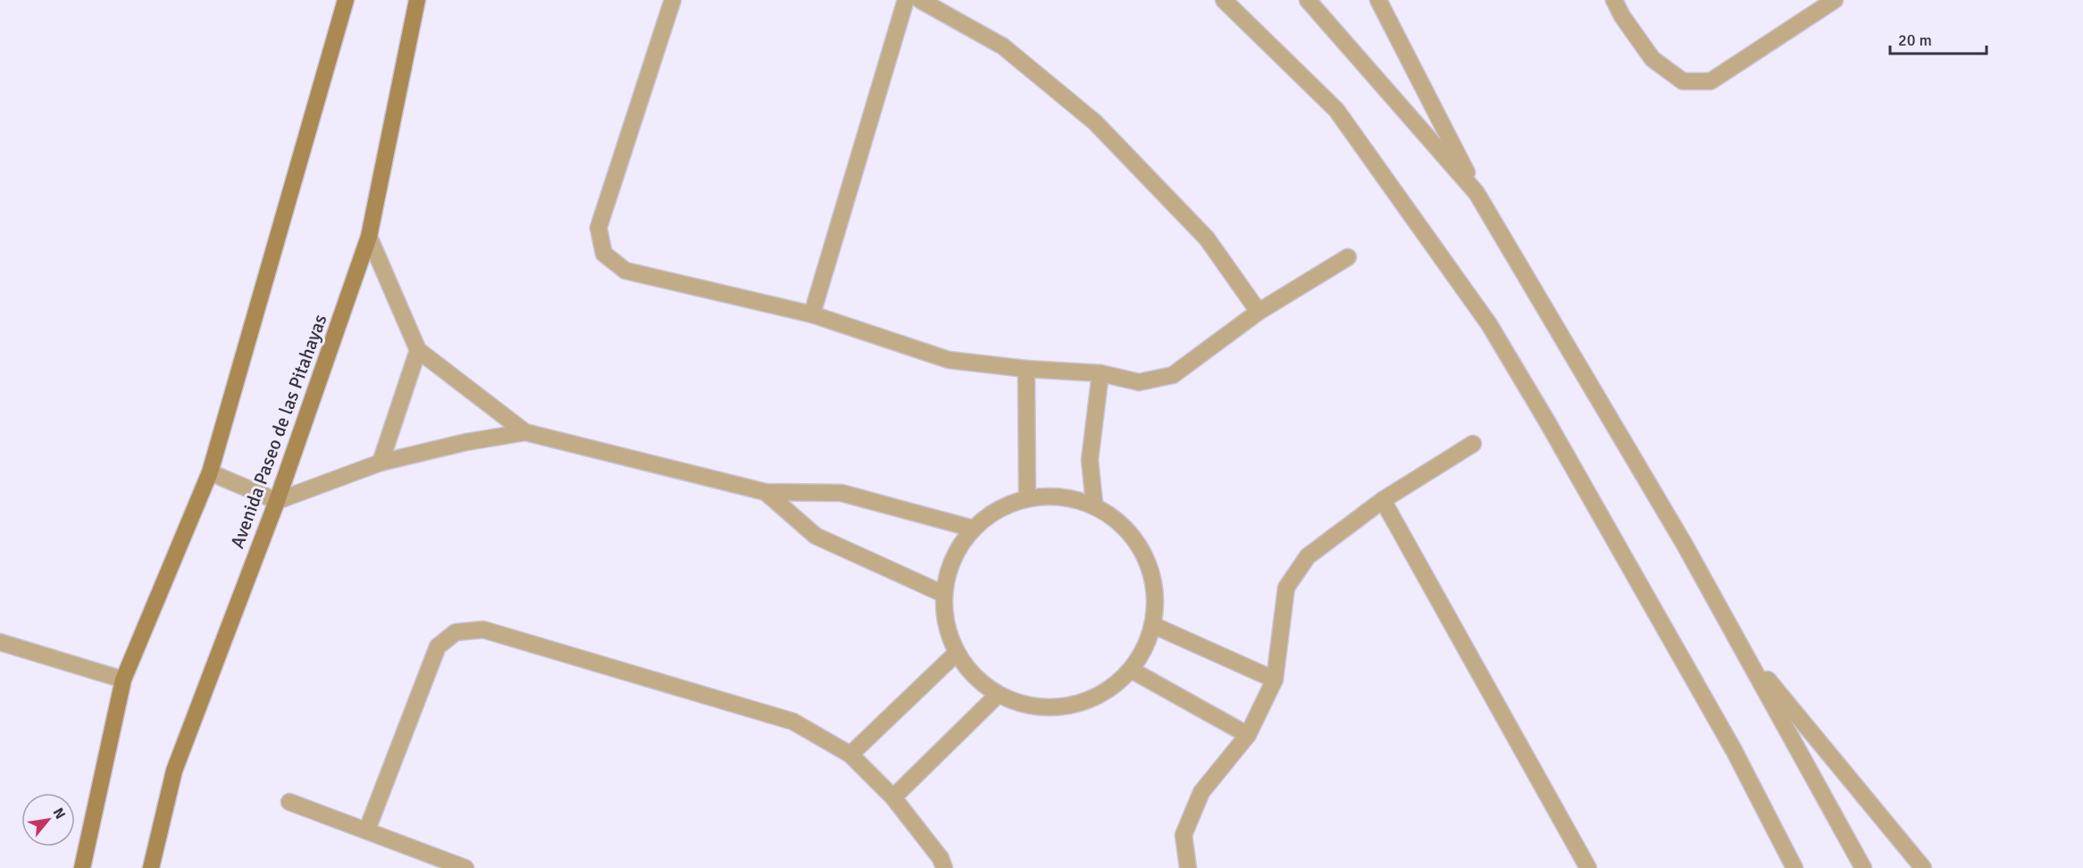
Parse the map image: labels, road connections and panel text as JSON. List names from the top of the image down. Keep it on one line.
{"streets":{"street":["Avenida Paseo de las Pitahayas"]},"scale_bar":"20 m","north":"top right"}
